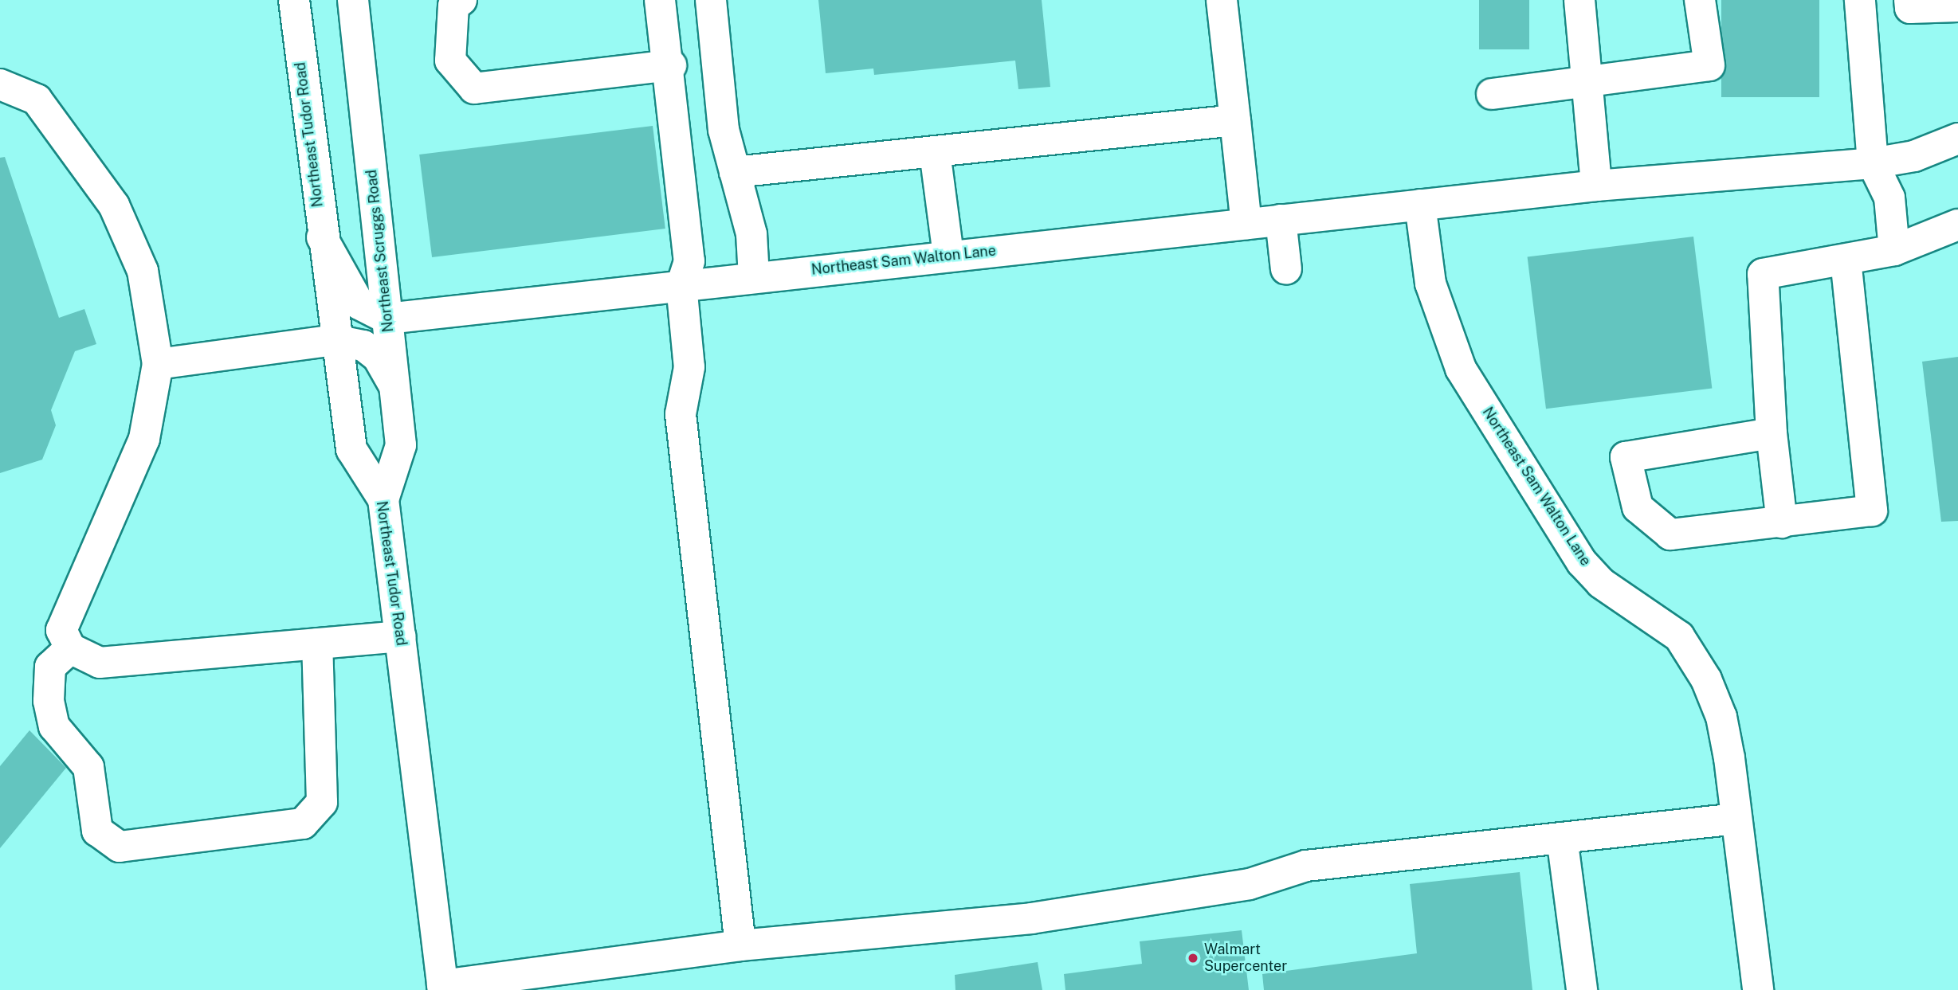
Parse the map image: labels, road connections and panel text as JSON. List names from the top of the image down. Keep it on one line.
{"streets":{"street":["Northeast Tudor Road","Northeast Scruggs Road","Northeast Sam Walton Lane"]},"crossings":[["Northeast Tudor Road","Northeast Scruggs Road"],["Northeast Scruggs Road","Northeast Sam Walton Lane"]],"places":["Walmart Supercenter"]}
